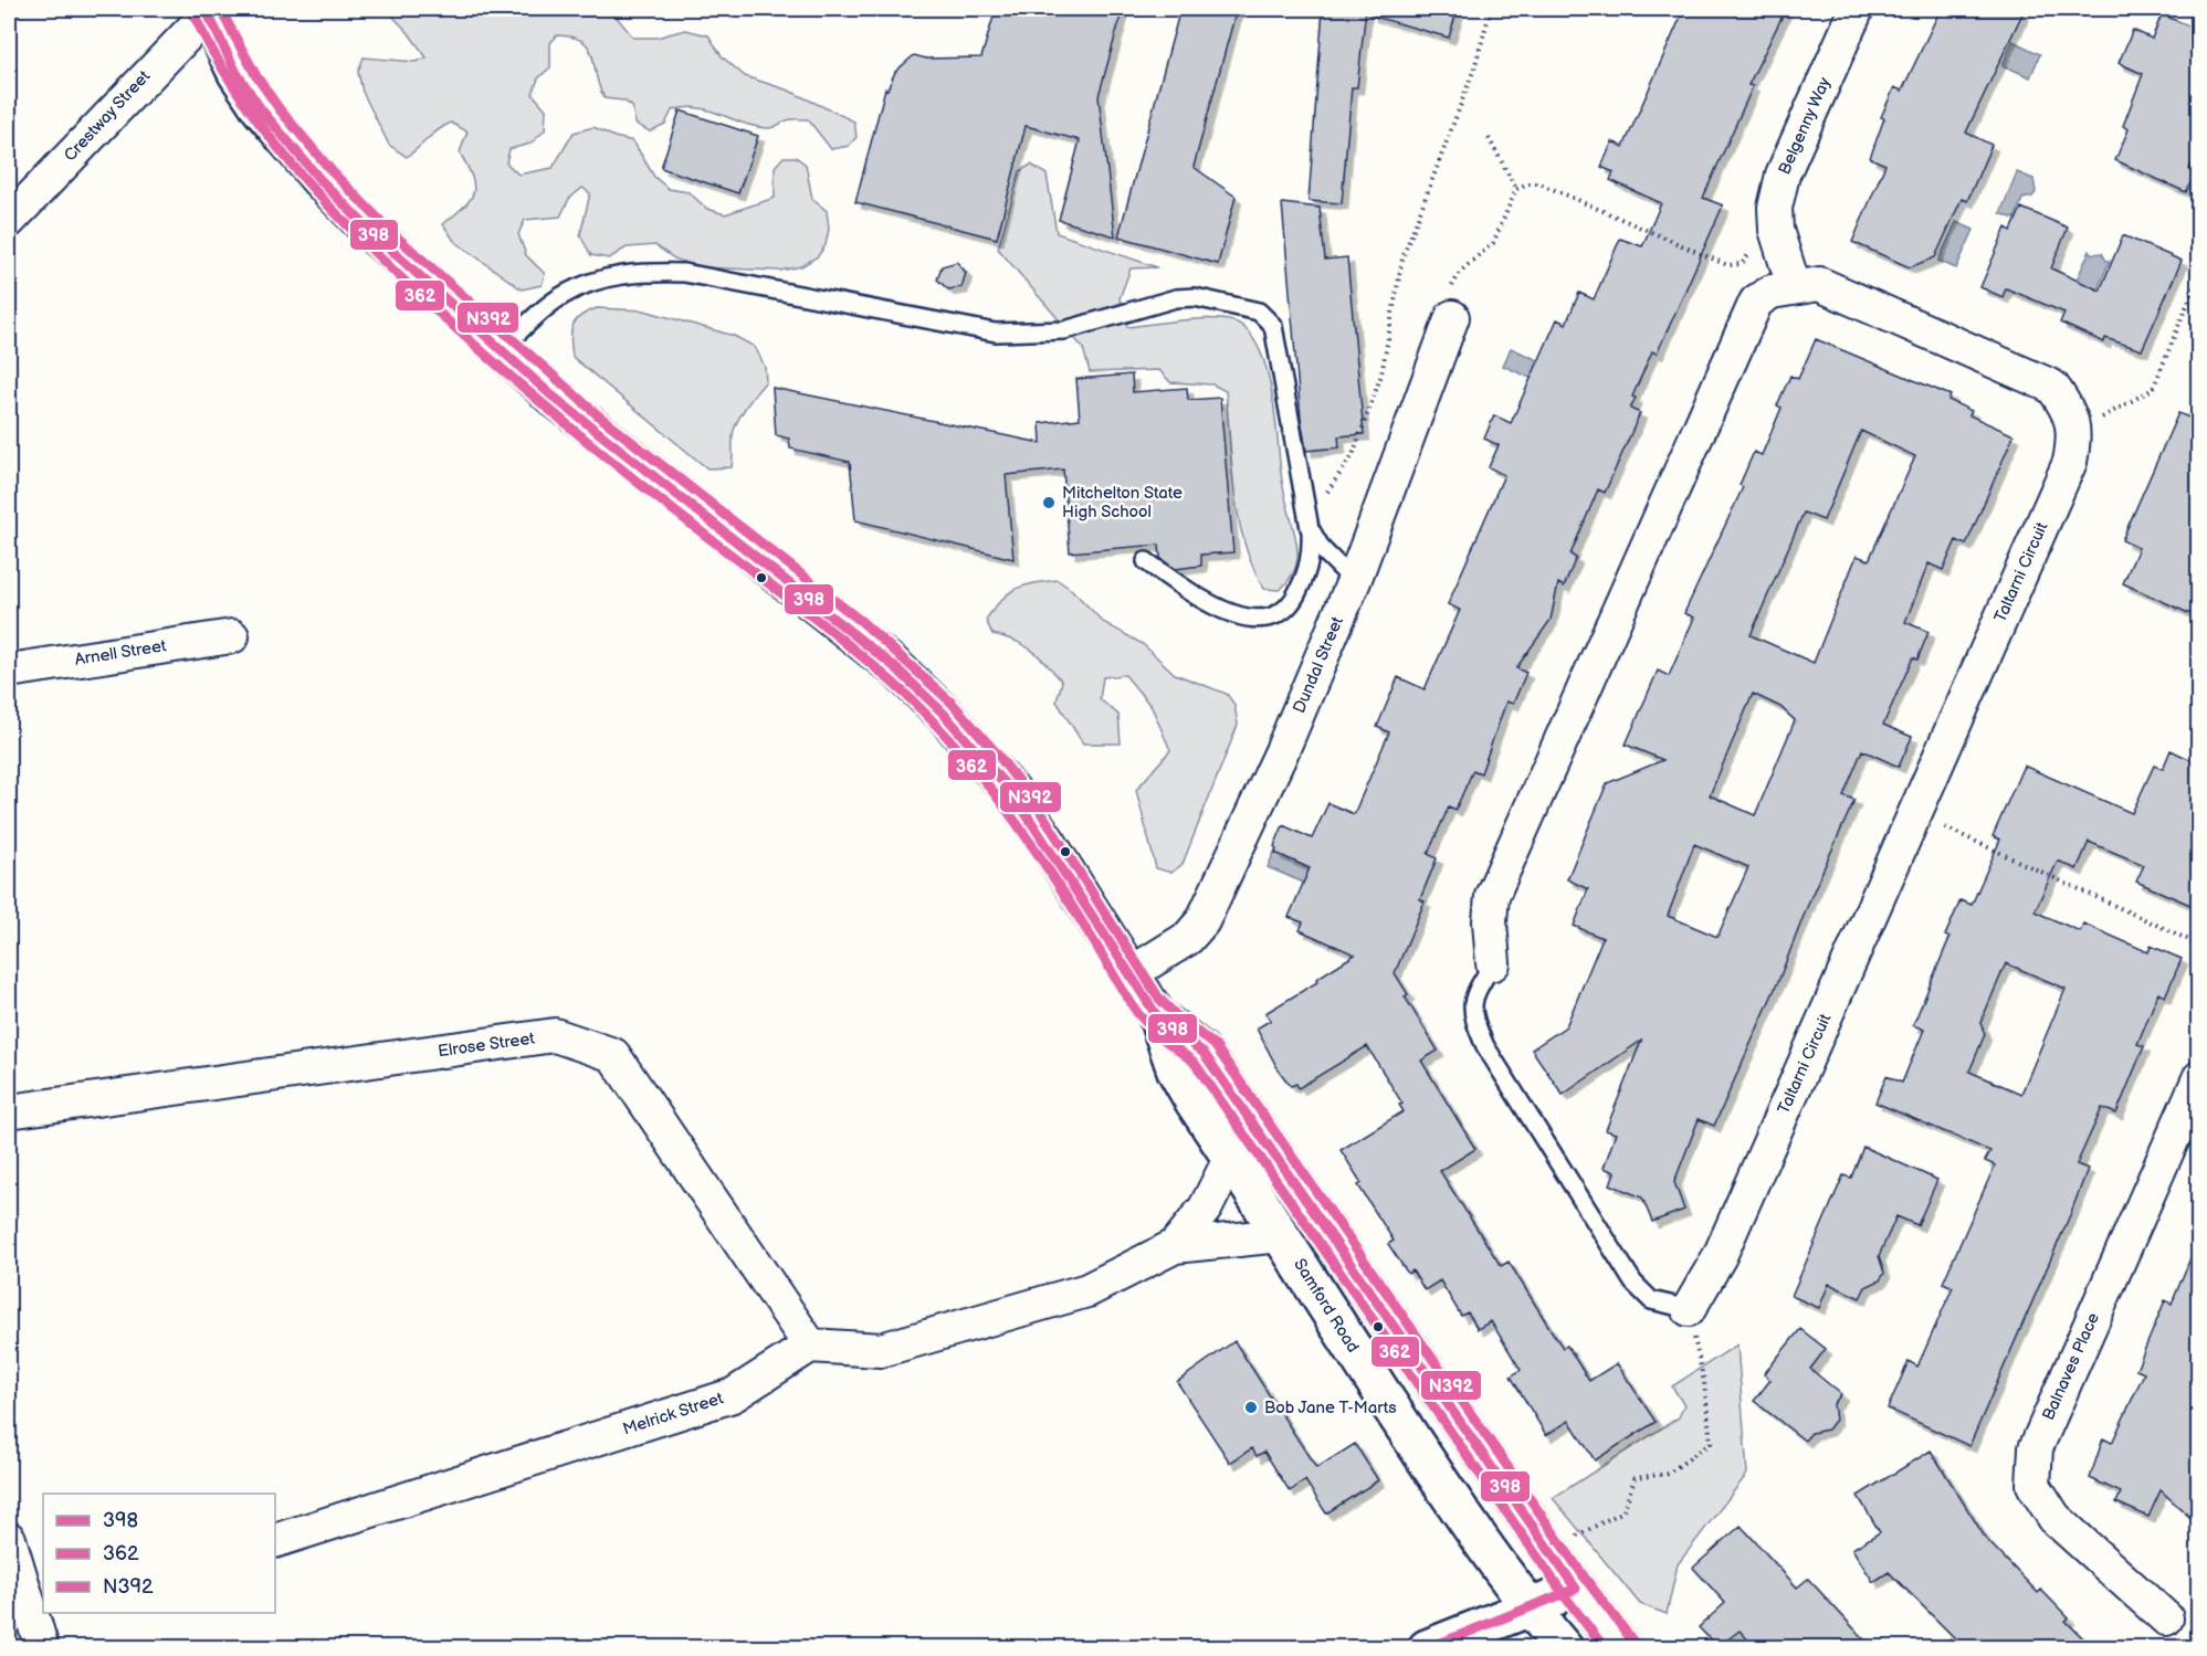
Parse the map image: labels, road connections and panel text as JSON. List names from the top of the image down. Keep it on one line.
{"streets":{"main road":["Samford Road"],"street":["Crestway Street","Belgenny Way","Taltarni Circuit","Arnell Street","Dundal Street","Elrose Street","Balnaves Place","Melrick Street"]},"crossings":[["Crestway Street","Samford Road"],["Dundal Street","Samford Road"],["Elrose Street","Melrick Street"]],"places":["Mitchelton State High School","Bob Jane T-Marts"],"lines":["transit line 398","transit line N392","transit line 362"],"legend":["398","362","N392"]}
